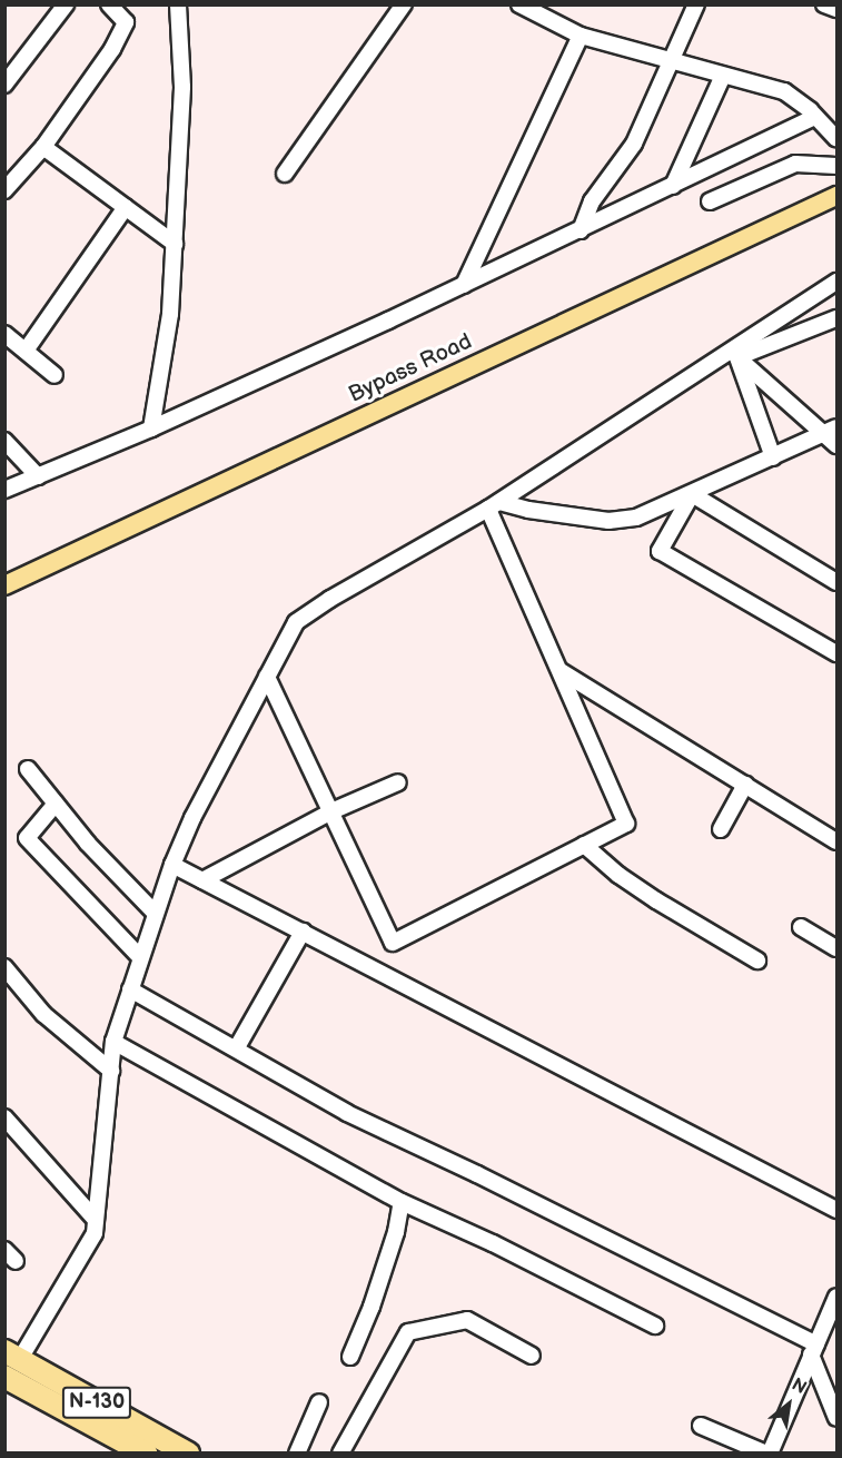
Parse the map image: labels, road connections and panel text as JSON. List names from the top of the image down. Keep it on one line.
{"streets":{"highway":["N-130"],"main road":["Bypass Road"]},"north":"top right"}
